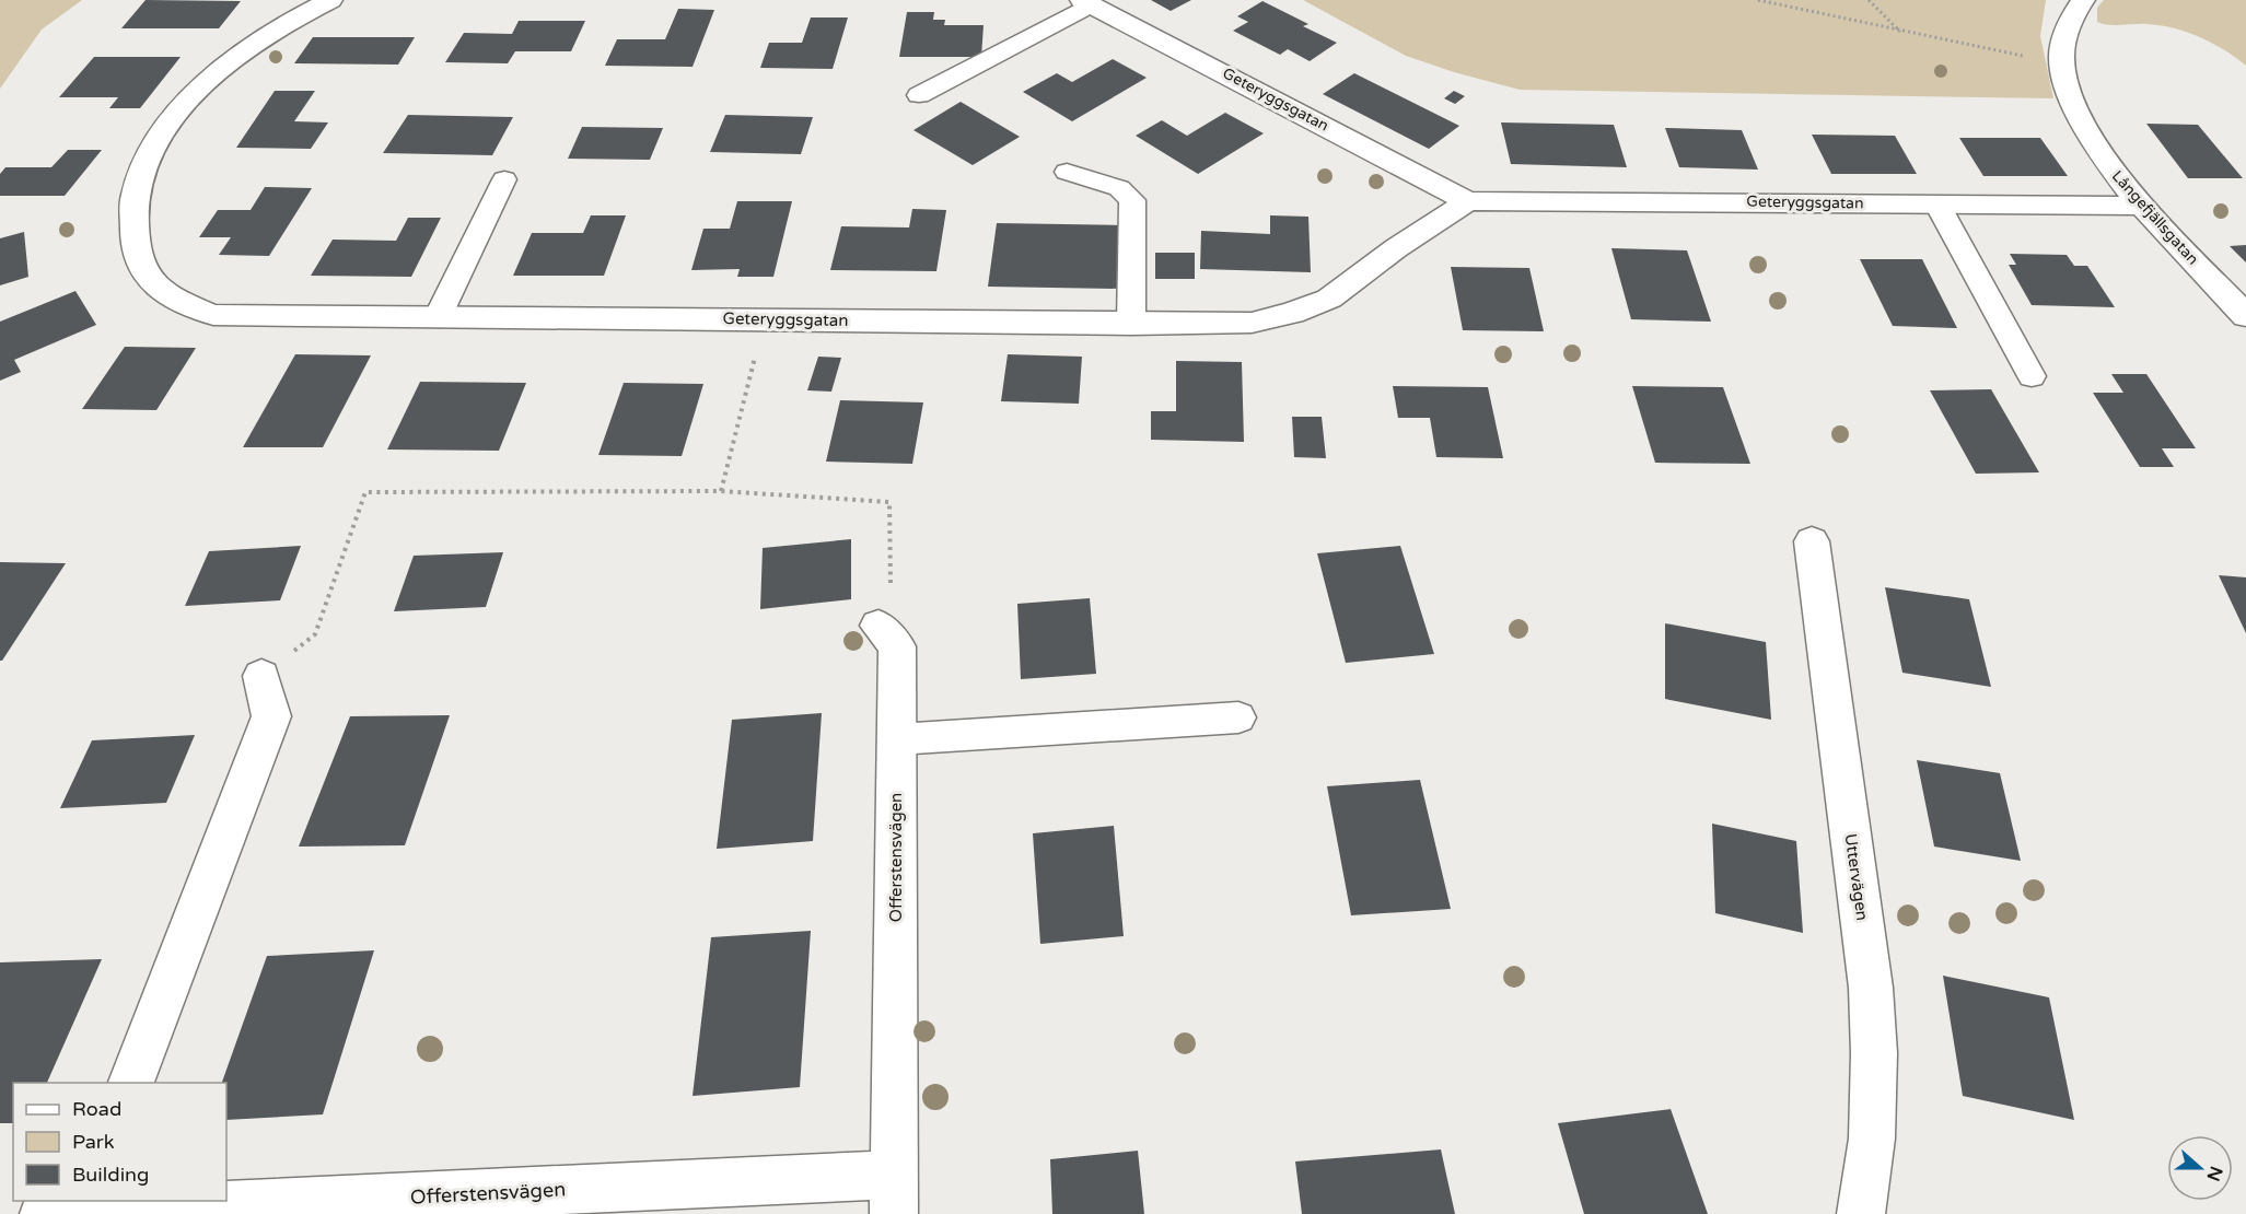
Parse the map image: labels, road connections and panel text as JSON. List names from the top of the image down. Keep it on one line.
{"streets":{"street":["Geteryggsgatan","Långefjällsgatan","Offerstensvägen","Uttervägen"]},"crossings":[["Geteryggsgatan","Långefjällsgatan"]],"legend":["Road","Park","Building"],"north":"right"}
